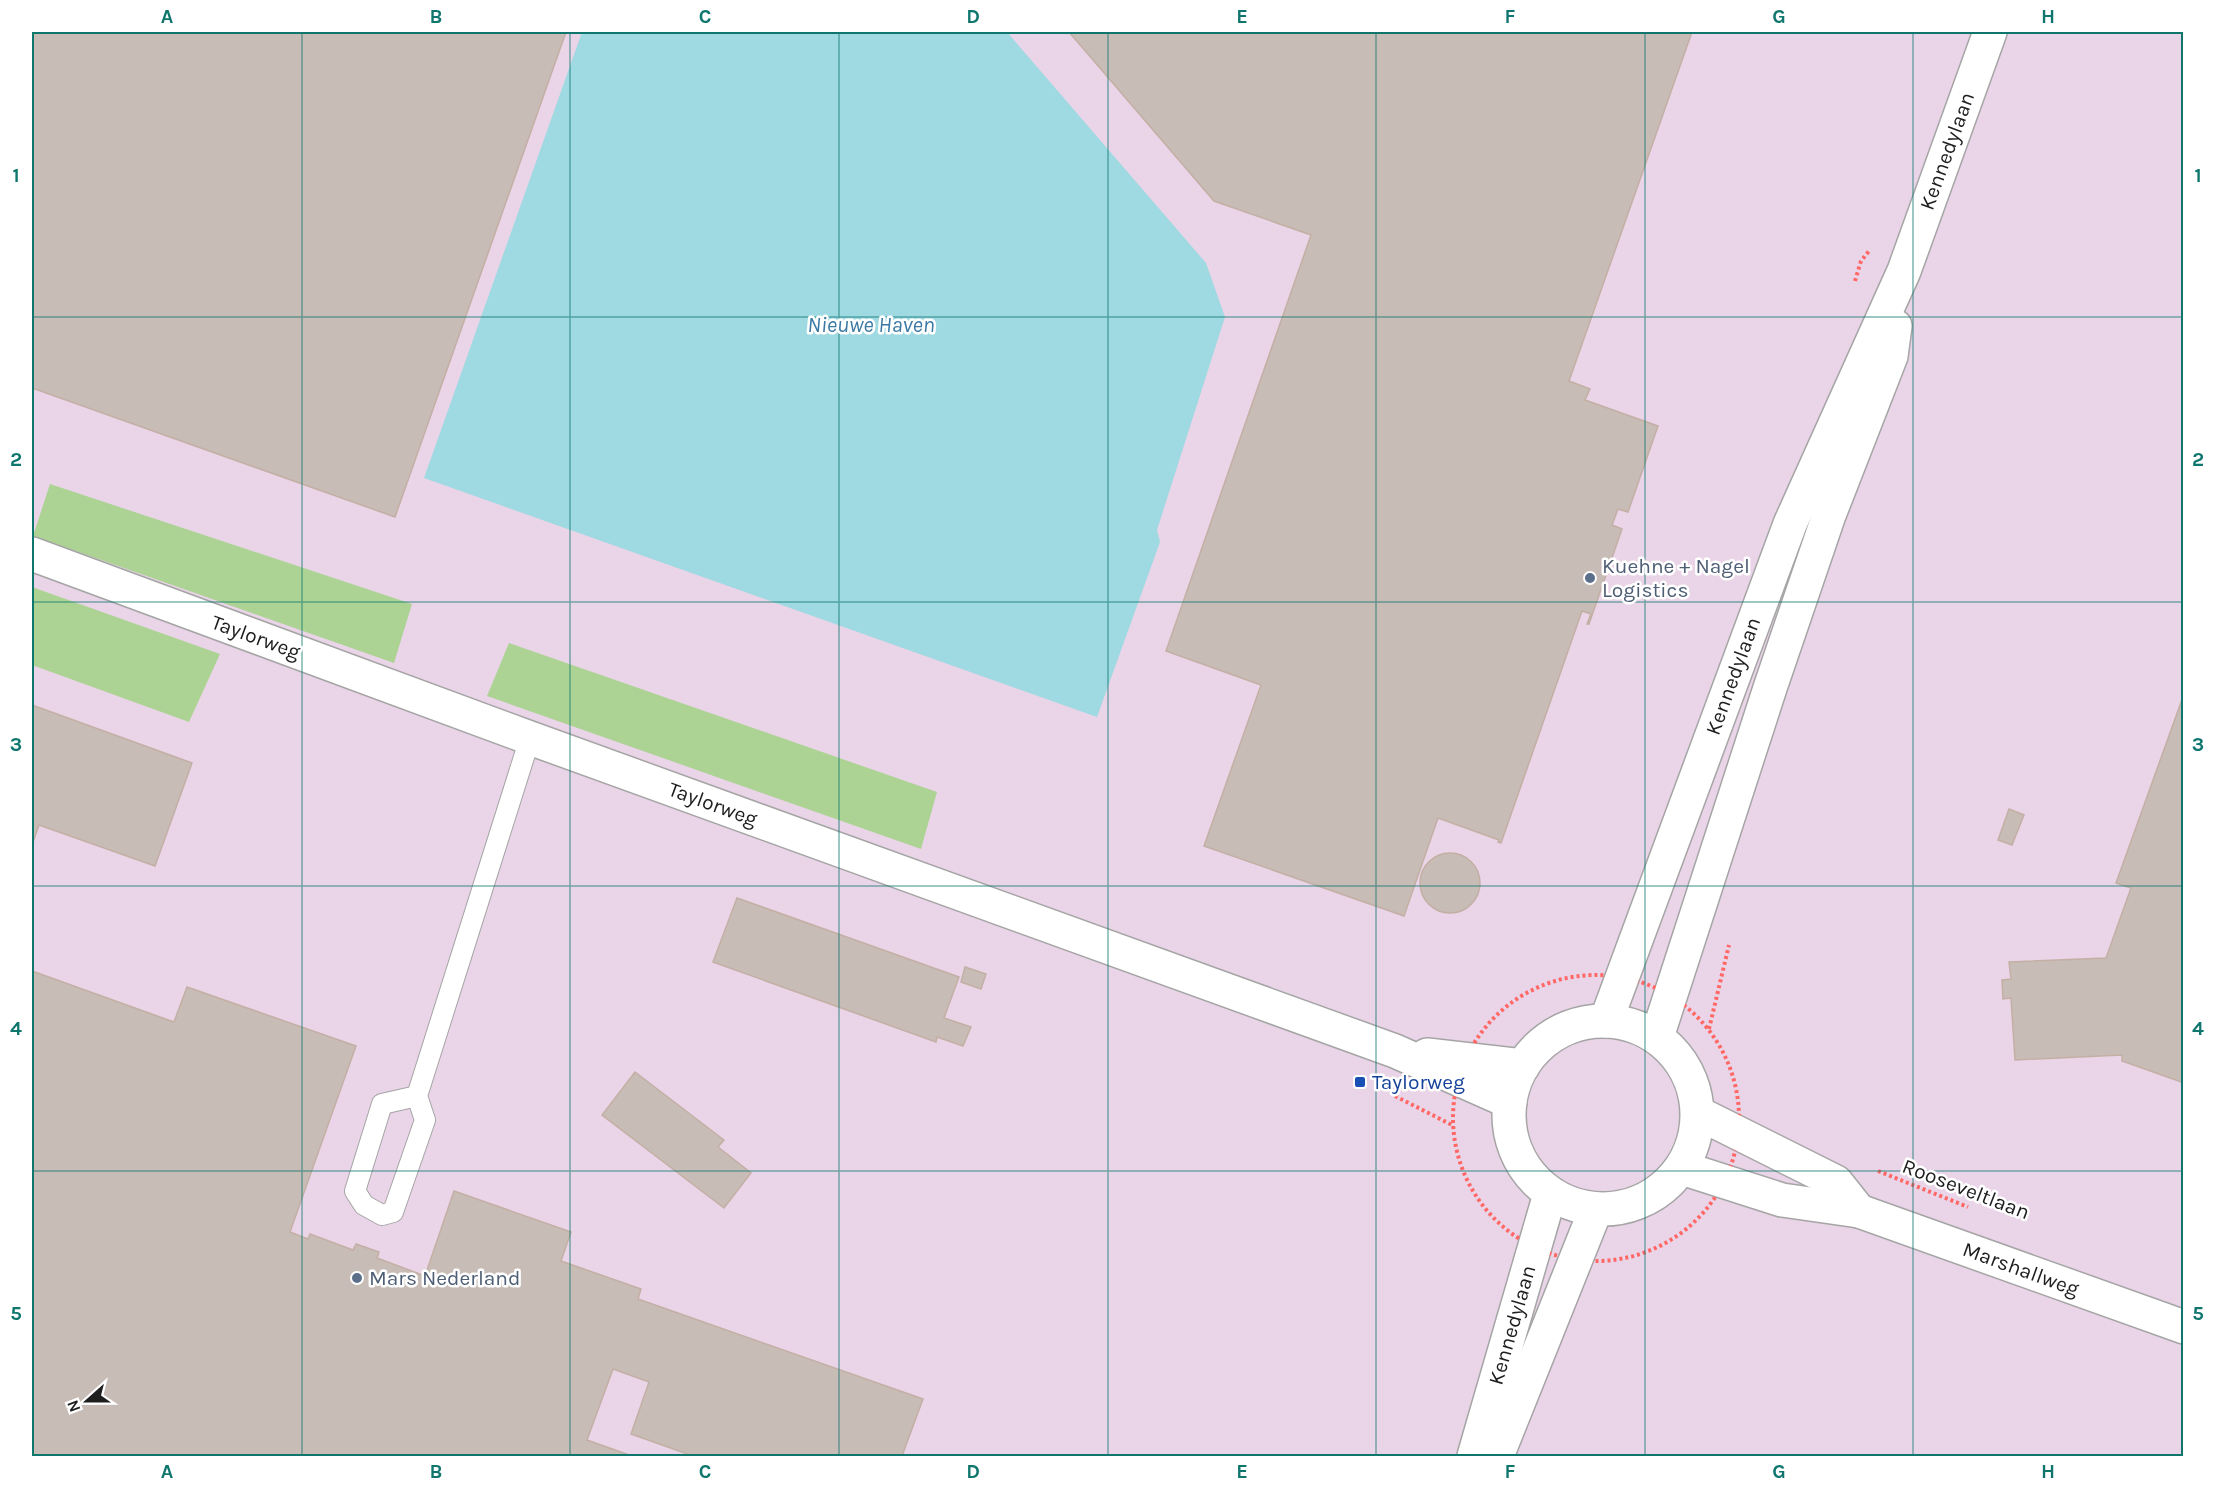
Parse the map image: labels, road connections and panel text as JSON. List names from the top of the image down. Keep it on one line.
{"streets":{"street":["Kennedylaan","Taylorweg","Marshallweg"],"path":["Rooseveltlaan"]},"crossings":[["Kennedylaan","Marshallweg"]],"water":["Nieuwe Haven"],"places":{"other":["Kuehne + Nagel Logistics","Mars Nederland"],"transit":["Taylorweg"]},"north":"left","grid":{"columns":["A","B","C","D","E","F","G","H"],"rows":["1","2","3","4","5"]}}
